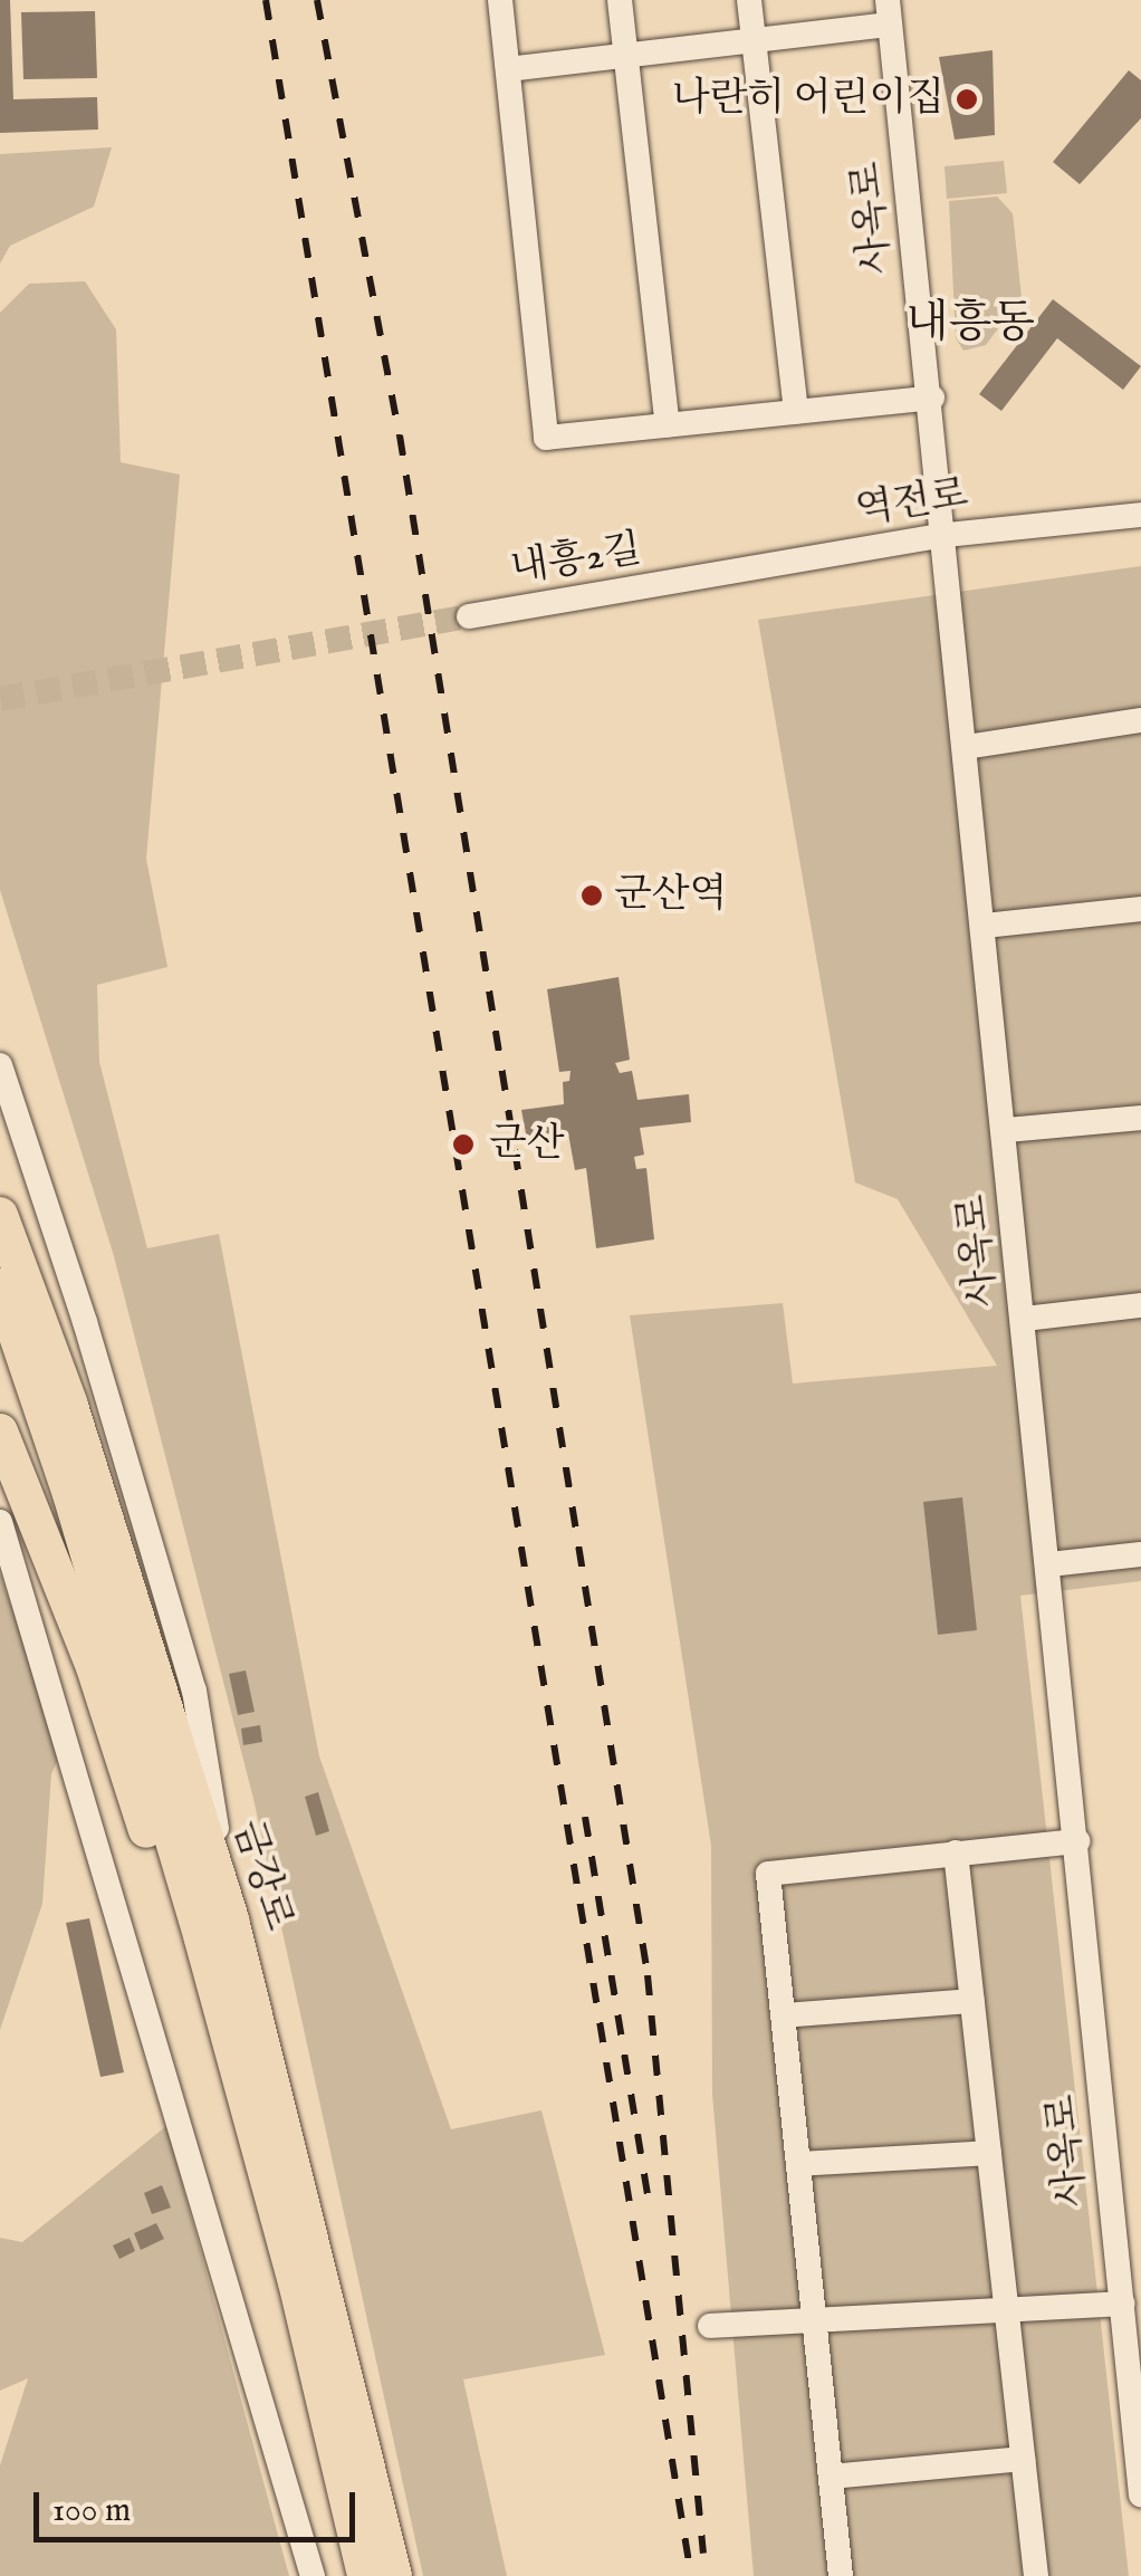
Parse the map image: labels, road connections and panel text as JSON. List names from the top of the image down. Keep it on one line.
{"streets":{"highway":["금강로"],"street":["사옥로","역전로","내흥2길"]},"crossings":[["사옥로","역전로"],["역전로","내흥2길"]],"districts":["내흥동"],"places":["나란히 어린이집","군산역","군산"],"scale_bar":"100 m"}
